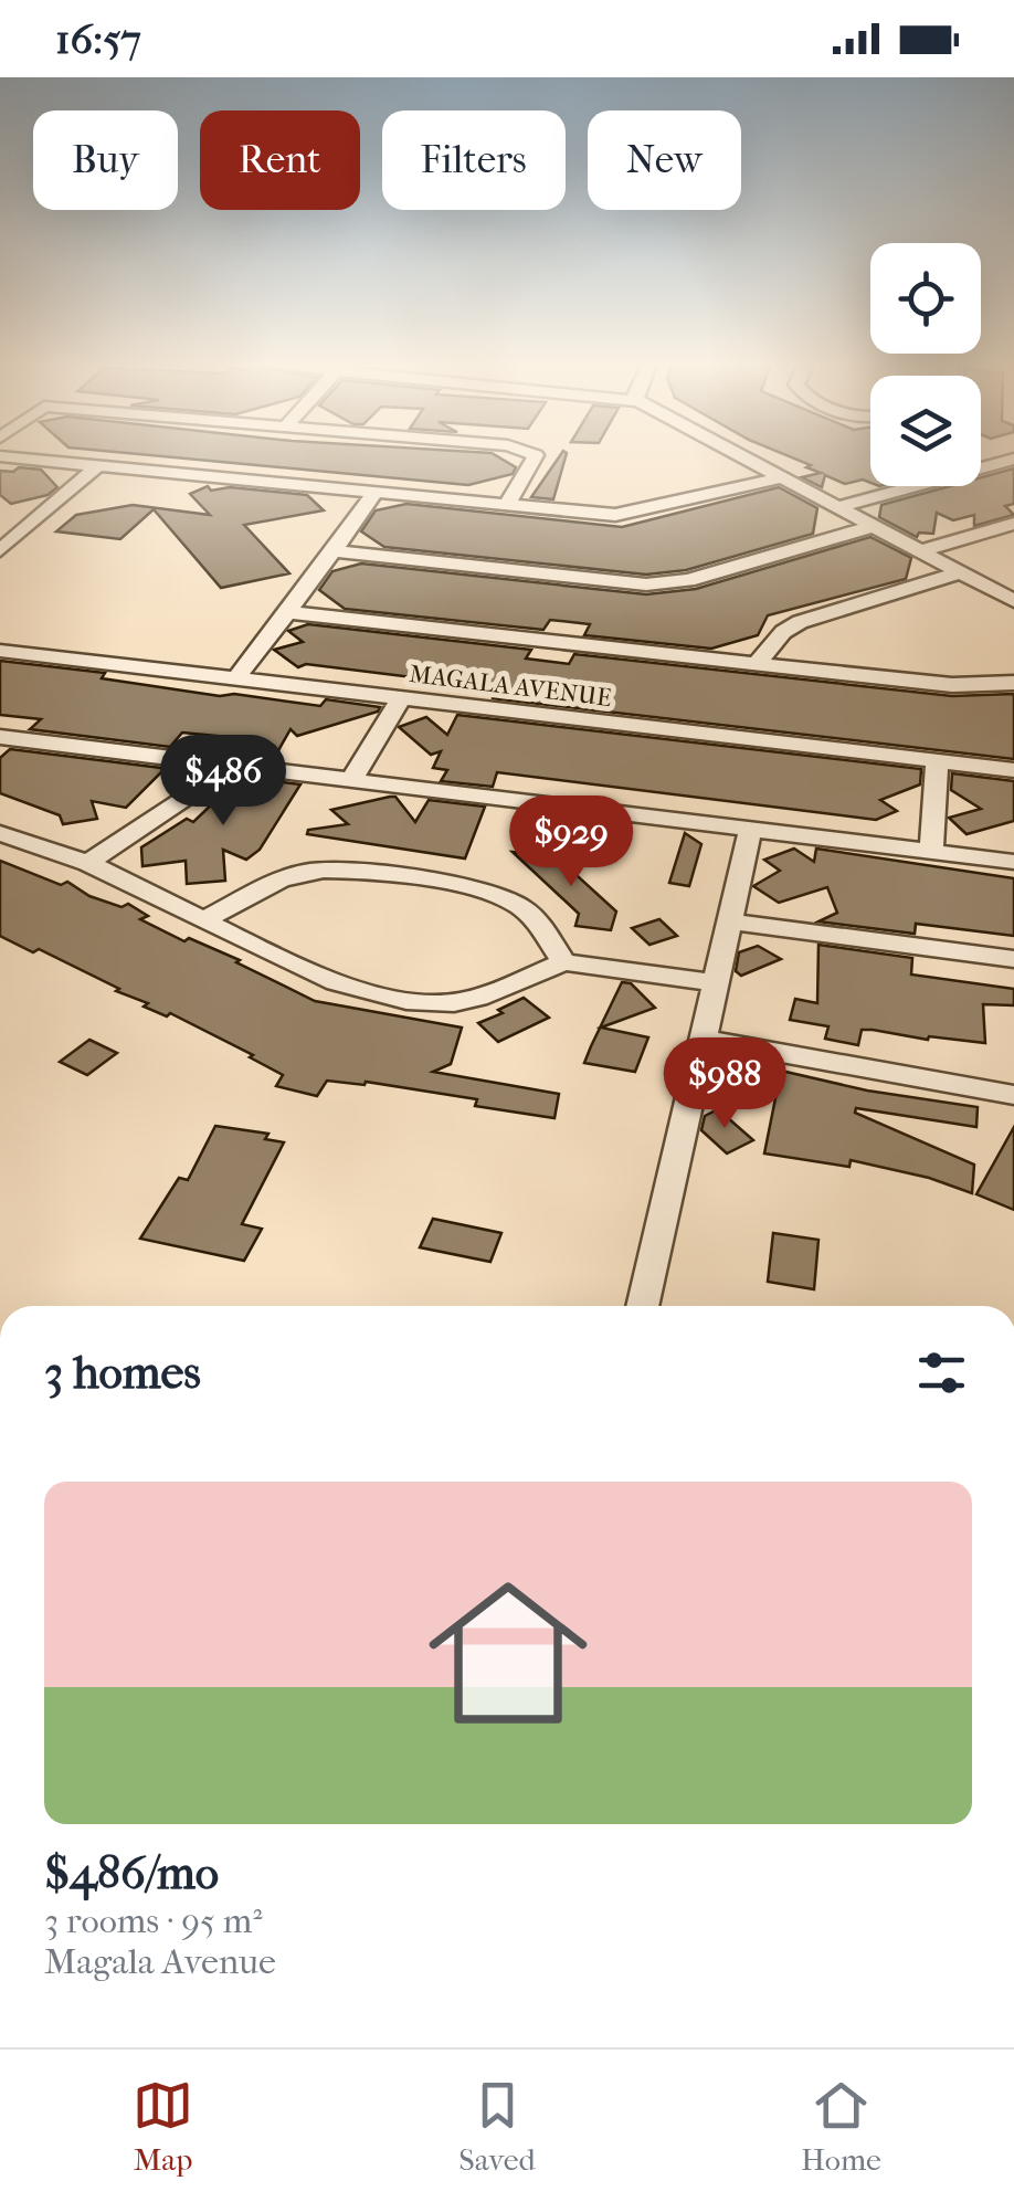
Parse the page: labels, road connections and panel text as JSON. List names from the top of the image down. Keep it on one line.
{"streets":{"street":["MAGALA AVENUE"]},"page":{"status":"16:57","chip":["Buy","Rent","Filters","New"],"price":["$486","$929","$988"],"heading":"3 homes","list":[{"name":"$486/mo","note":"3 rooms · 95 m² · Magala Avenue"}],"tabs":["Map","Saved","Home"]}}
